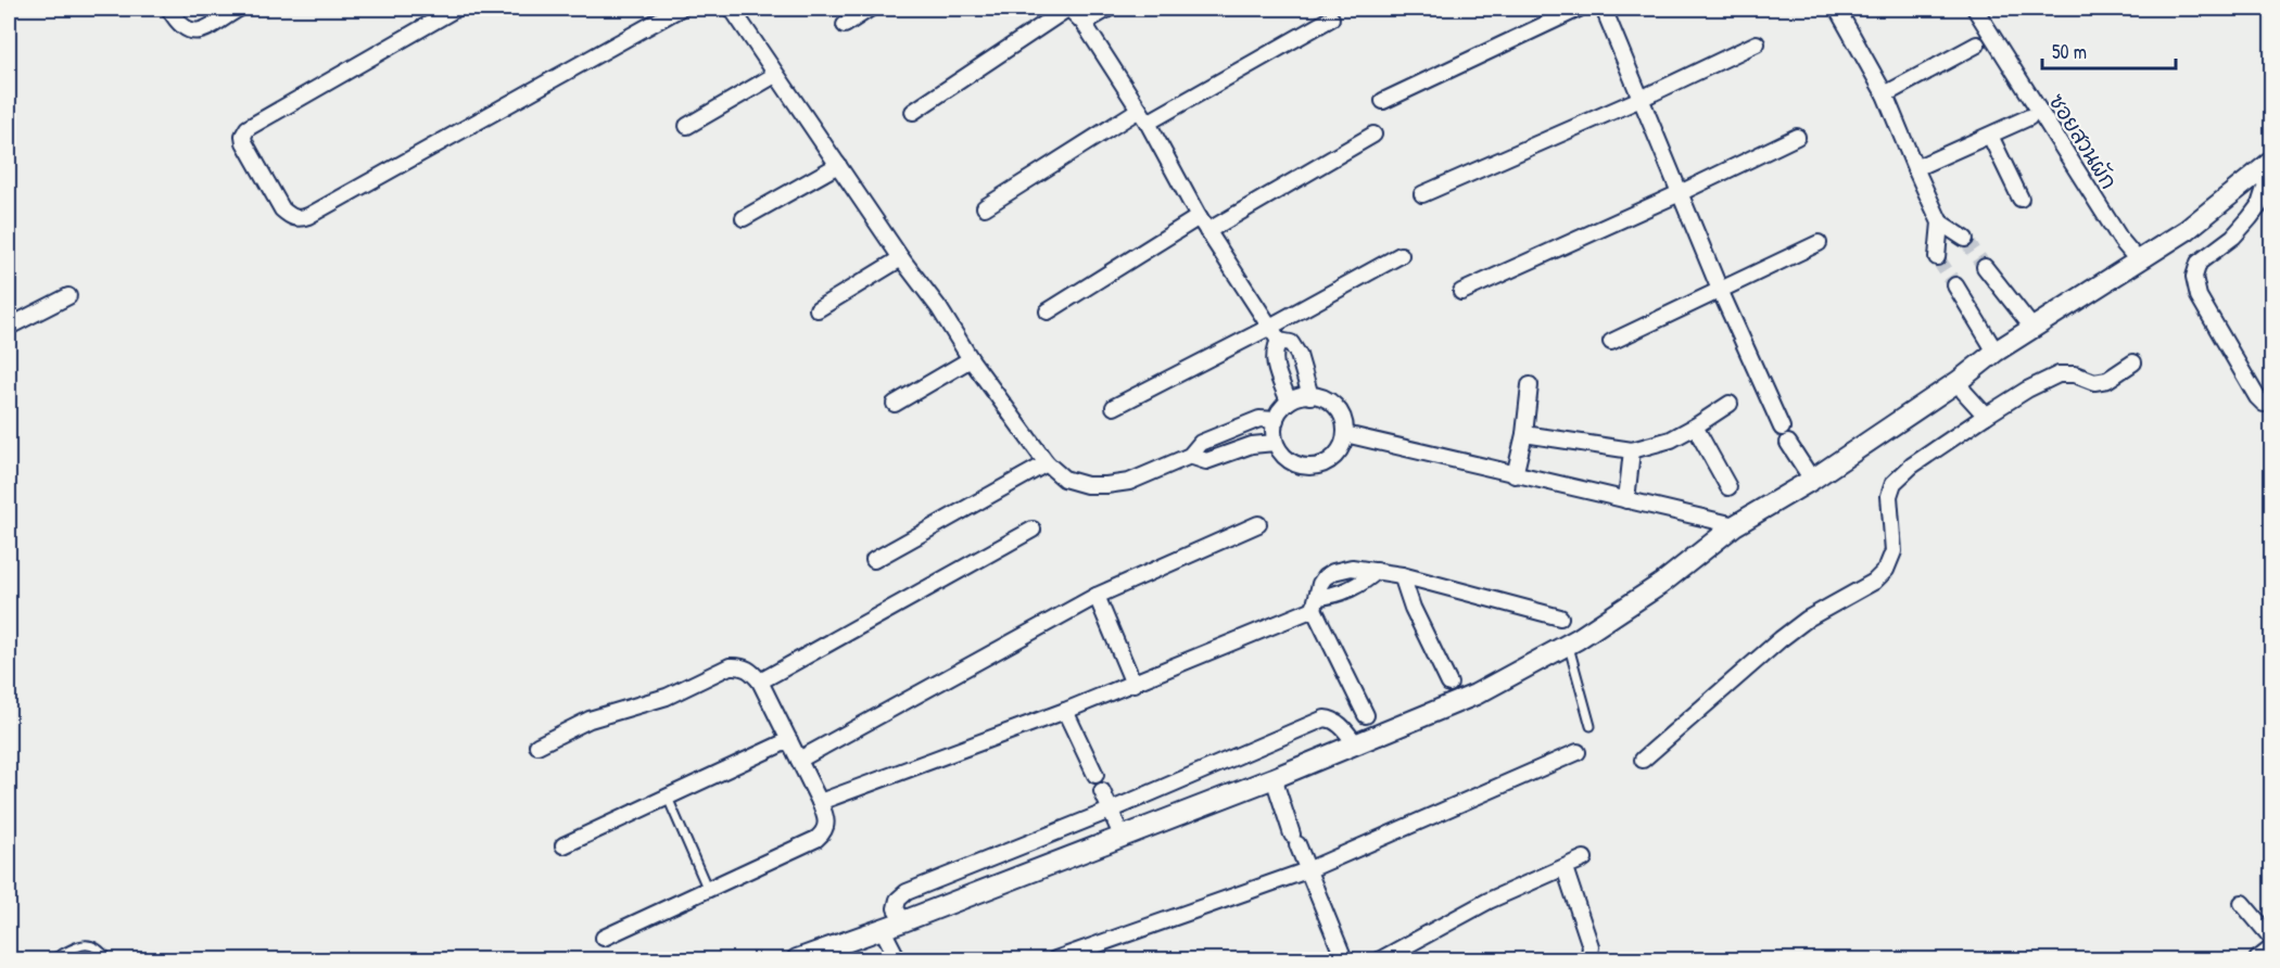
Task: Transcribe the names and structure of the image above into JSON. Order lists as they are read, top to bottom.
{
  "streets": {
    "street": ["ซอยสวนผัก"]
  },
  "scale_bar": "50 m"
}
